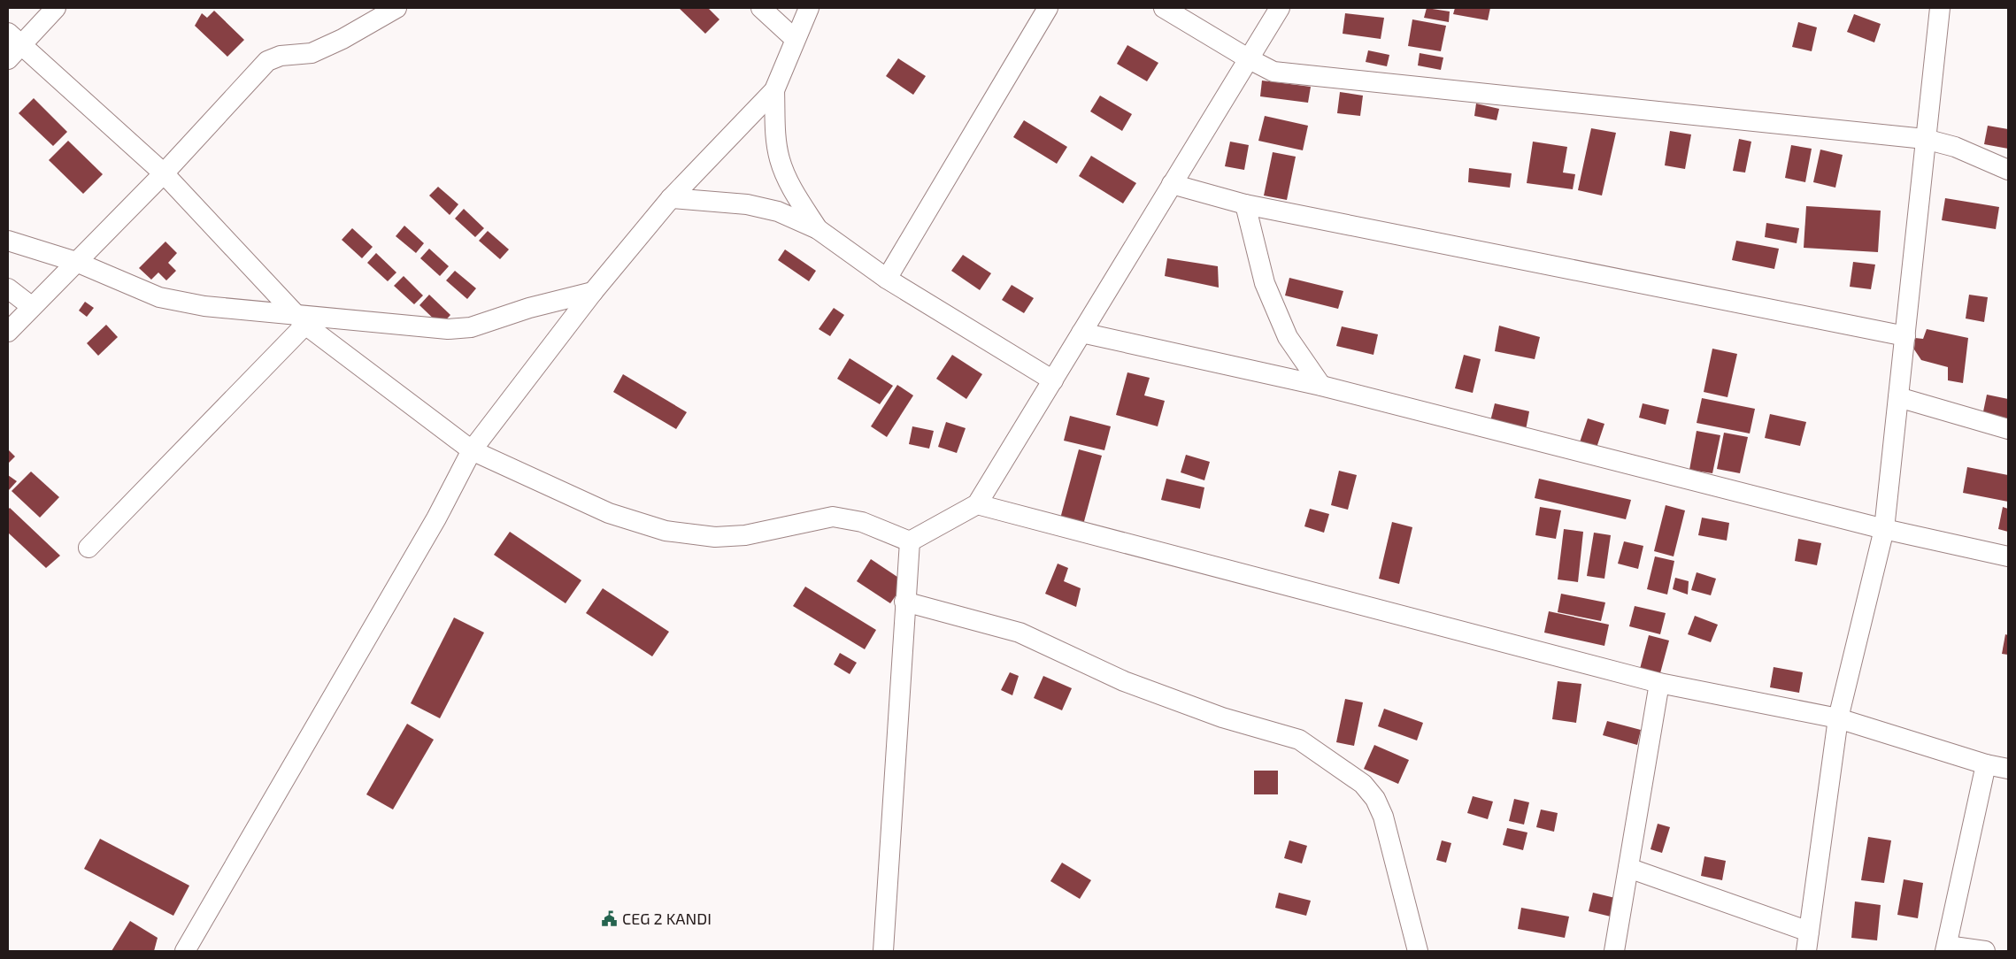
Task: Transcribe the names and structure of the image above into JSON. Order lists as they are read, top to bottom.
{
  "places": {
    "public building": ["CEG 2 KANDI"]
  }
}
